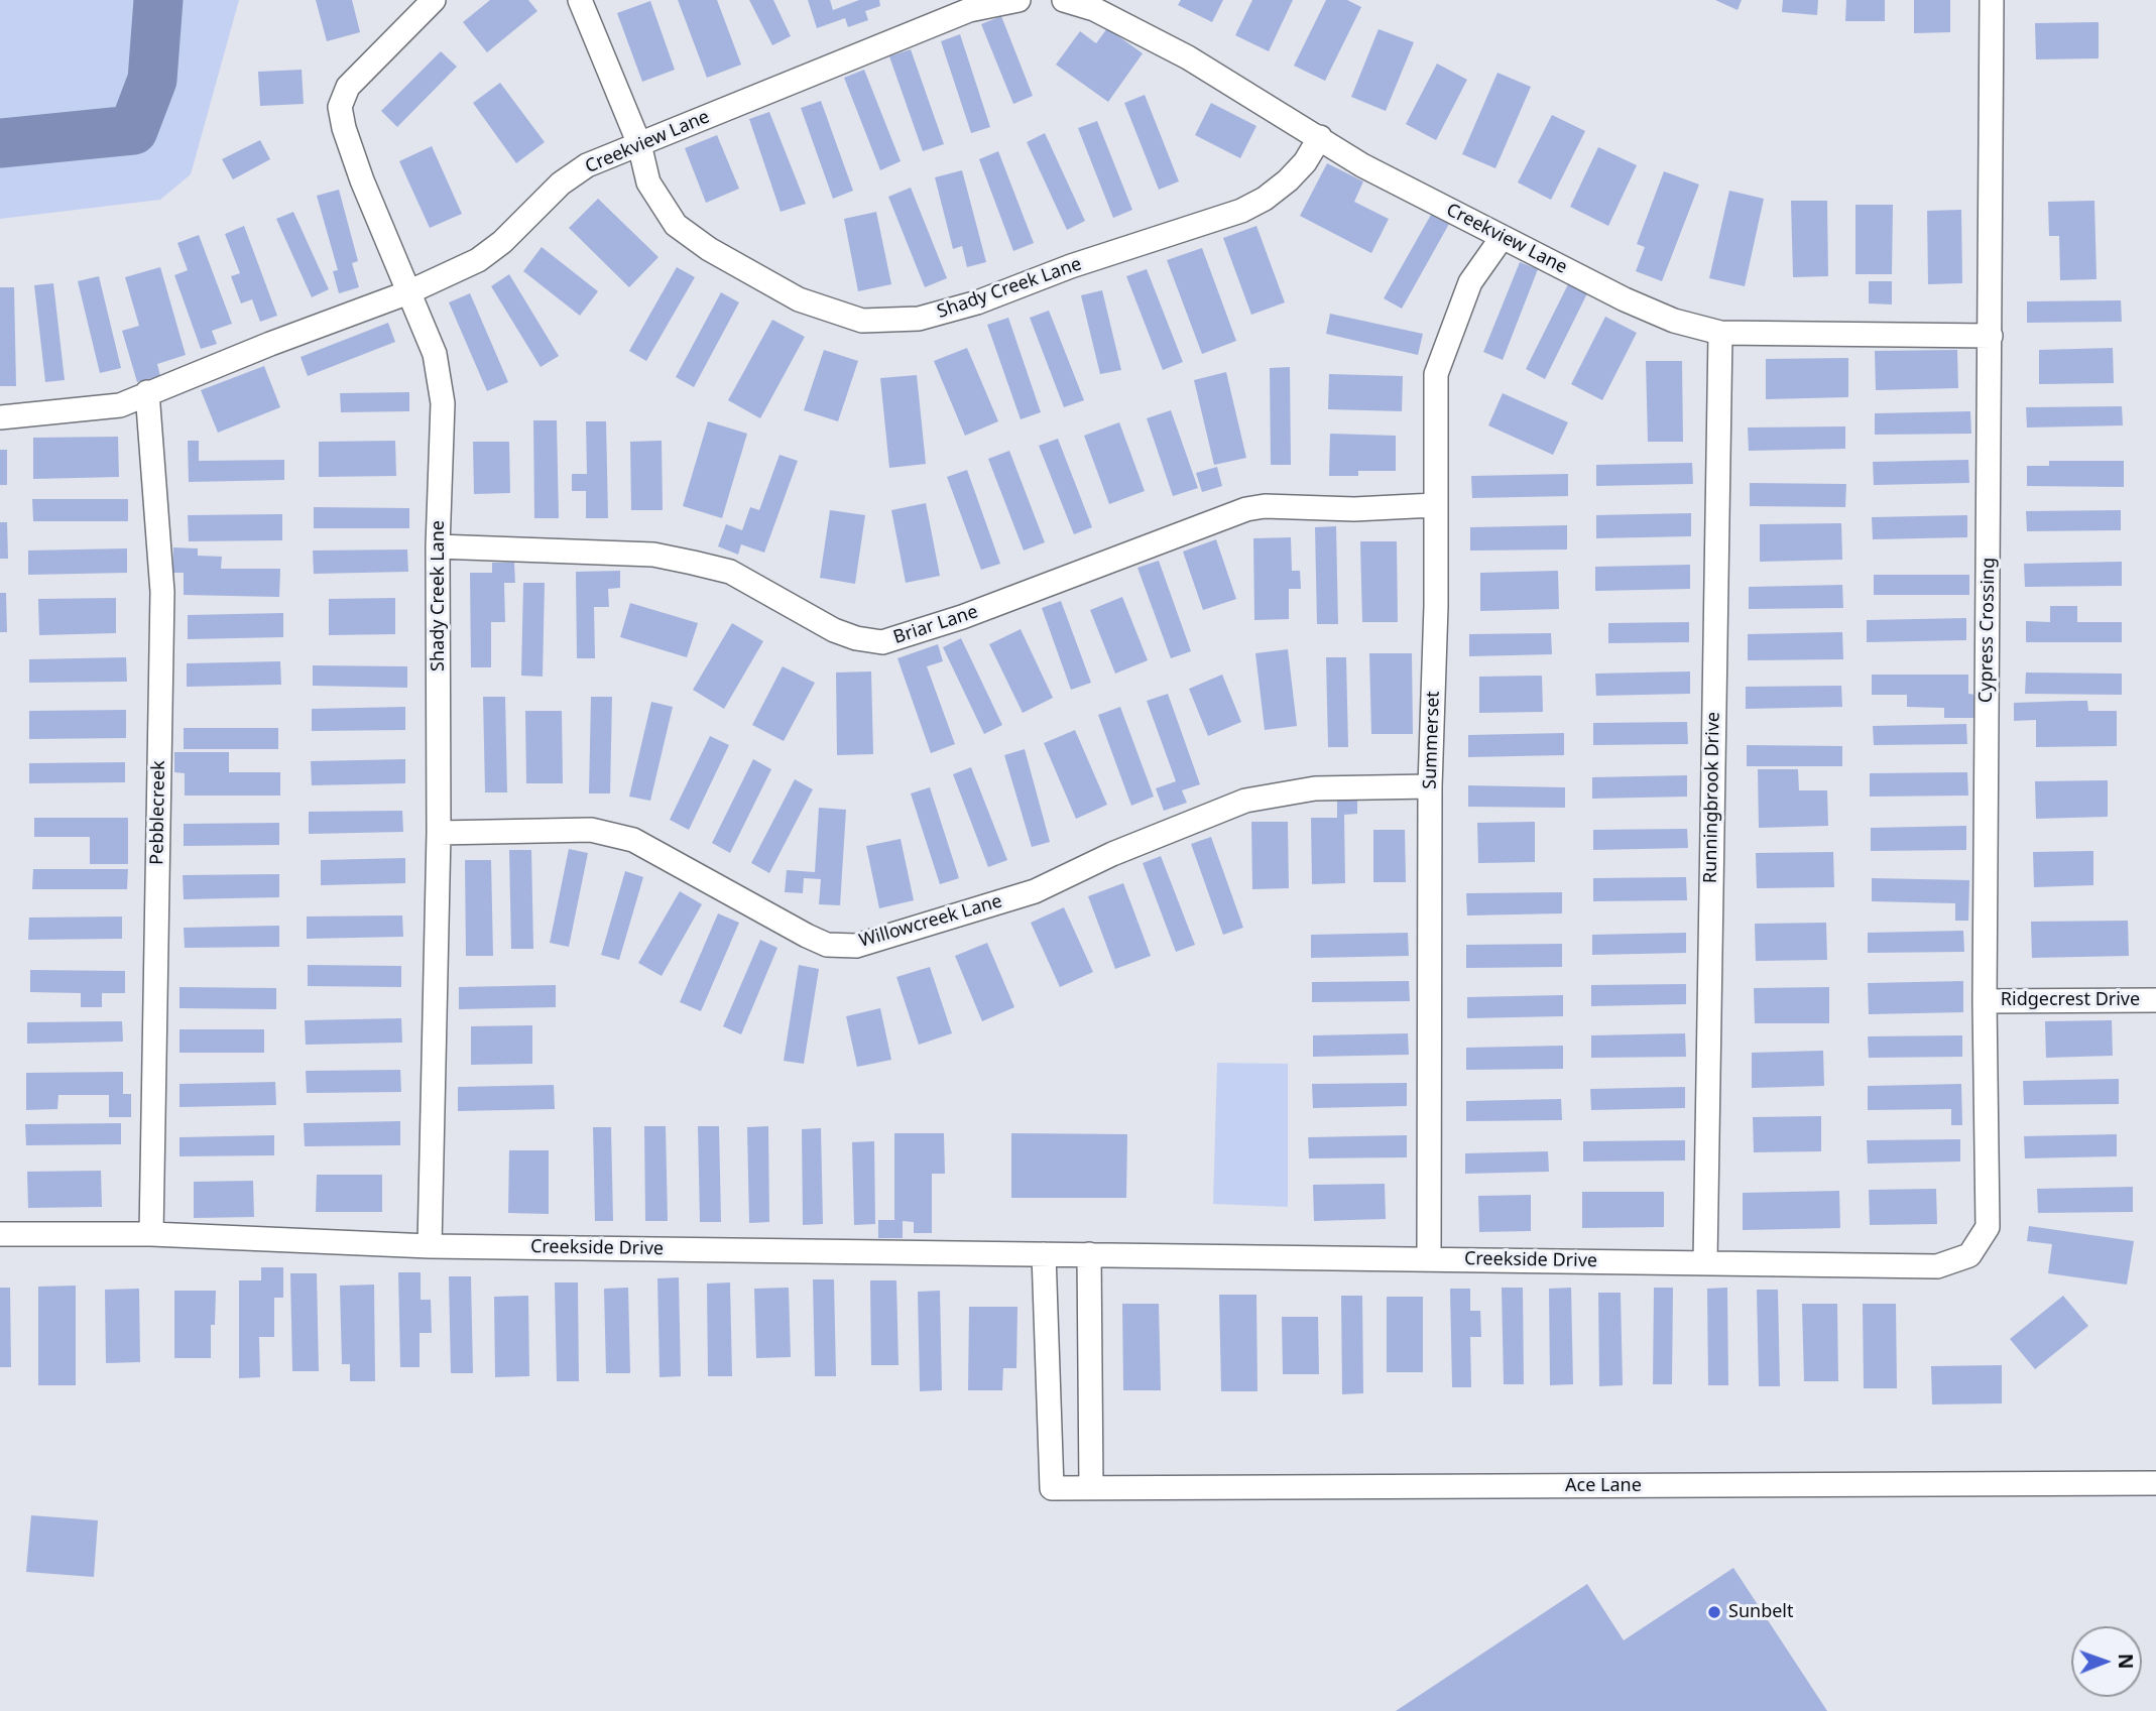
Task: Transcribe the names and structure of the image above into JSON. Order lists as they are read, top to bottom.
{
  "streets": {
    "street": [
      "Creekview Lane",
      "Shady Creek Lane",
      "Briar Lane",
      "Cypress Crossing",
      "Summerset",
      "Runningbrook Drive",
      "Pebblecreek",
      "Willowcreek Lane",
      "Ridgecrest Drive",
      "Creekside Drive",
      "Ace Lane"
    ]
  },
  "crossings": [
    ["Creekview Lane", "Shady Creek Lane"],
    ["Creekview Lane", "Cypress Crossing"],
    ["Creekview Lane", "Summerset"],
    ["Creekview Lane", "Runningbrook Drive"],
    ["Creekview Lane", "Pebblecreek"],
    ["Shady Creek Lane", "Briar Lane"],
    ["Shady Creek Lane", "Willowcreek Lane"],
    ["Shady Creek Lane", "Creekside Drive"],
    ["Briar Lane", "Summerset"],
    ["Cypress Crossing", "Ridgecrest Drive"],
    ["Cypress Crossing", "Creekside Drive"],
    ["Summerset", "Willowcreek Lane"],
    ["Summerset", "Creekside Drive"],
    ["Runningbrook Drive", "Creekside Drive"],
    ["Pebblecreek", "Creekside Drive"],
    ["Creekside Drive", "Ace Lane"]
  ],
  "places": ["Sunbelt"],
  "north": "right"
}
